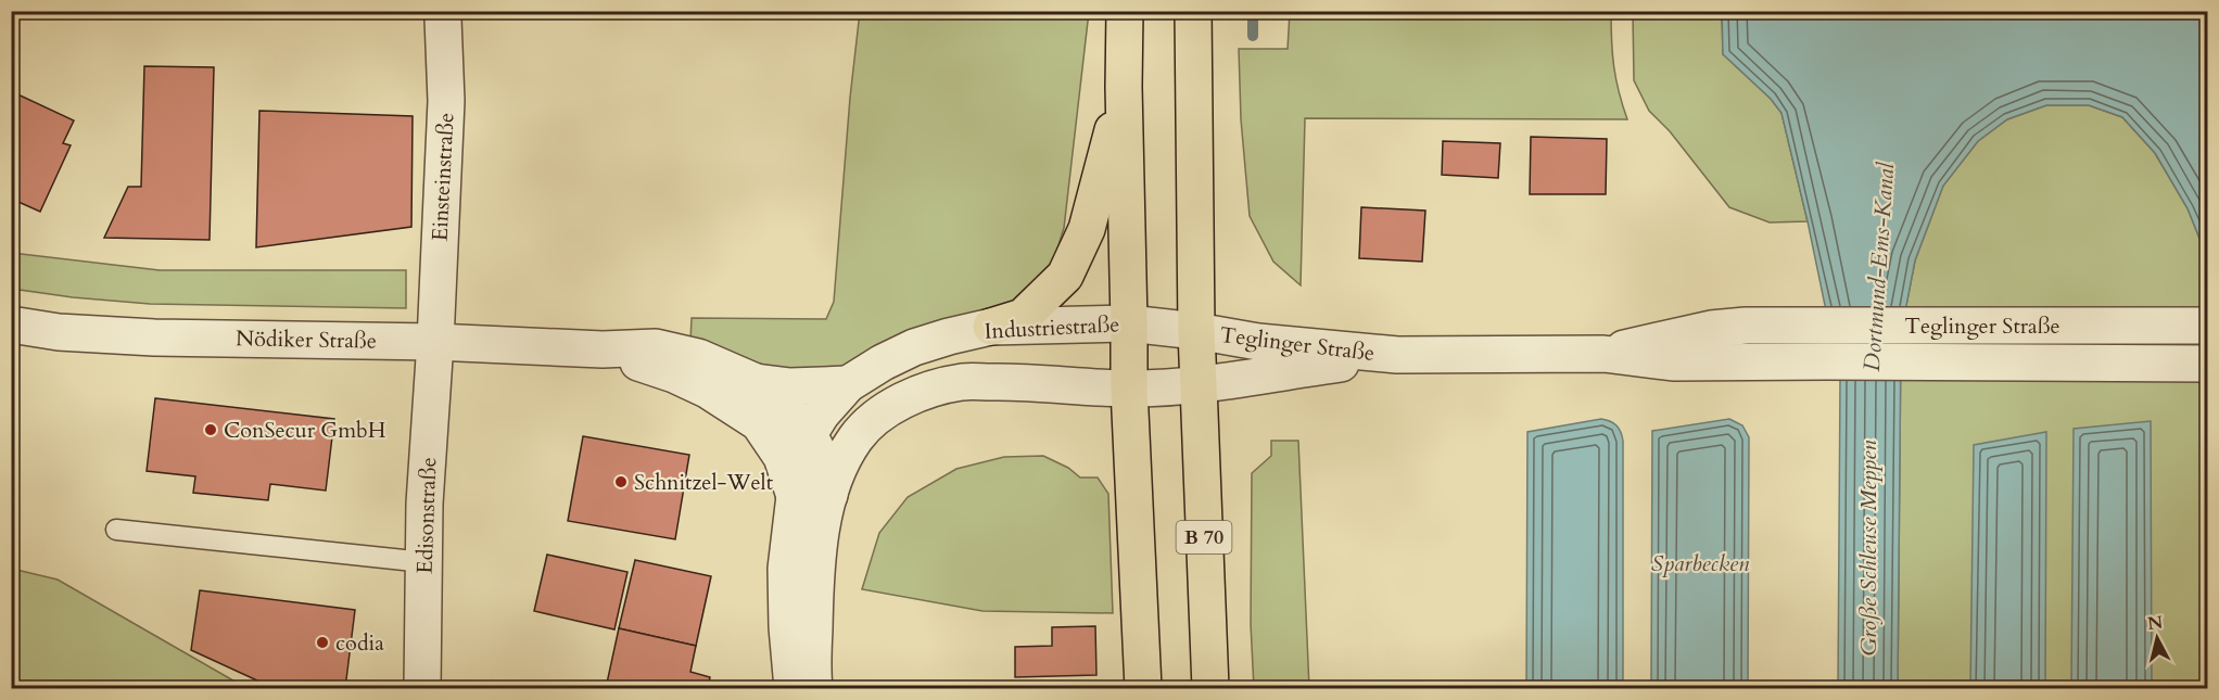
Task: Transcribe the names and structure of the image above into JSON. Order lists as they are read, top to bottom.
{
  "streets": {
    "main road": ["B 70"],
    "street": [
      "Einsteinstraße",
      "Teglinger Straße",
      "Industriestraße",
      "Nödiker Straße",
      "Edisonstraße"
    ]
  },
  "crossings": [
    ["Einsteinstraße", "Nödiker Straße"],
    ["Einsteinstraße", "Edisonstraße"],
    ["Teglinger Straße", "Industriestraße"],
    ["Teglinger Straße", "B 70"],
    ["Industriestraße", "Nödiker Straße"],
    ["Industriestraße", "B 70"],
    ["Nödiker Straße", "Edisonstraße"]
  ],
  "water": ["Dortmund-Ems-Kanal", "Große Schleuse Meppen", "Sparbecken"],
  "places": ["ConSecur GmbH", "Schnitzel-Welt", "codia"],
  "north": "top"
}
